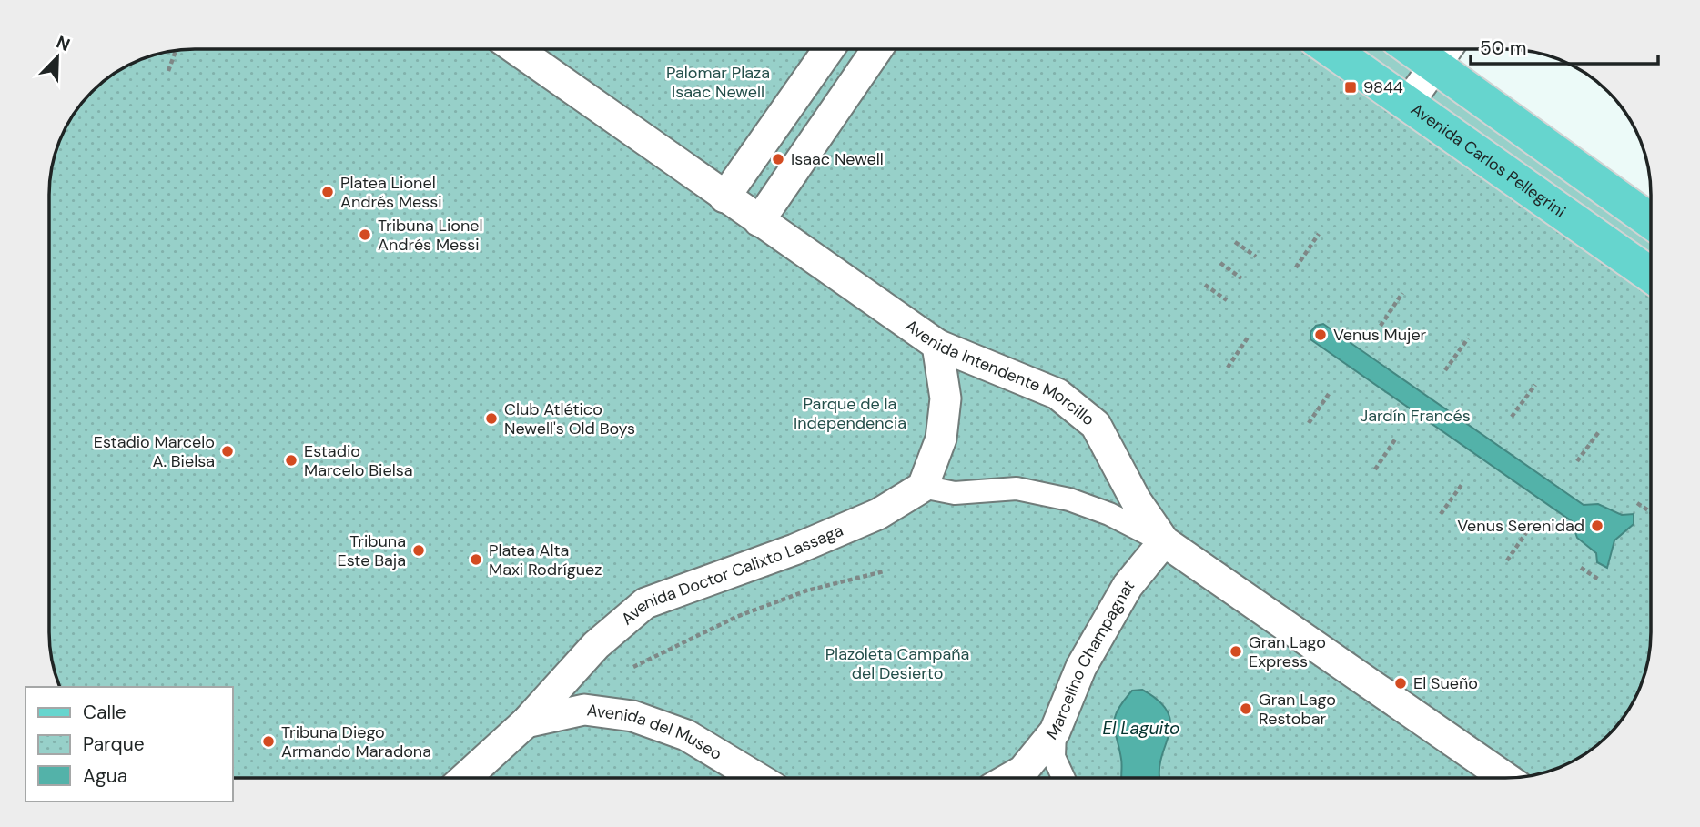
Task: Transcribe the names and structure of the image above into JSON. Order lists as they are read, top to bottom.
{
  "streets": {
    "main road": ["Avenida Carlos Pellegrini"],
    "street": [
      "Avenida Intendente Morcillo",
      "Avenida Doctor Calixto Lassaga",
      "Marcelino Champagnat",
      "Avenida del Museo"
    ]
  },
  "crossings": [
    ["Avenida Intendente Morcillo", "Marcelino Champagnat"],
    ["Avenida Doctor Calixto Lassaga", "Avenida del Museo"]
  ],
  "water": ["El Laguito"],
  "parks": [
    "Palomar Plaza Isaac Newell",
    "Parque de la Independencia",
    "Jardín Francés",
    "Plazoleta Campaña del Desierto"
  ],
  "places": {
    "transit": ["9844"],
    "other": [
      "Isaac Newell",
      "Platea Lionel Andrés Messi",
      "Tribuna Lionel Andrés Messi",
      "Venus Mujer",
      "Club Atlético Newell's Old Boys",
      "Estadio Marcelo A. Bielsa",
      "Estadio Marcelo Bielsa",
      "Venus Serenidad",
      "Tribuna Este Baja",
      "Platea Alta Maxi Rodríguez",
      "Gran Lago Express",
      "El Sueño",
      "Gran Lago Restobar",
      "Tribuna Diego Armando Maradona"
    ]
  },
  "legend": ["Calle", "Parque", "Agua"],
  "scale_bar": "50 m",
  "north": "top right"
}
